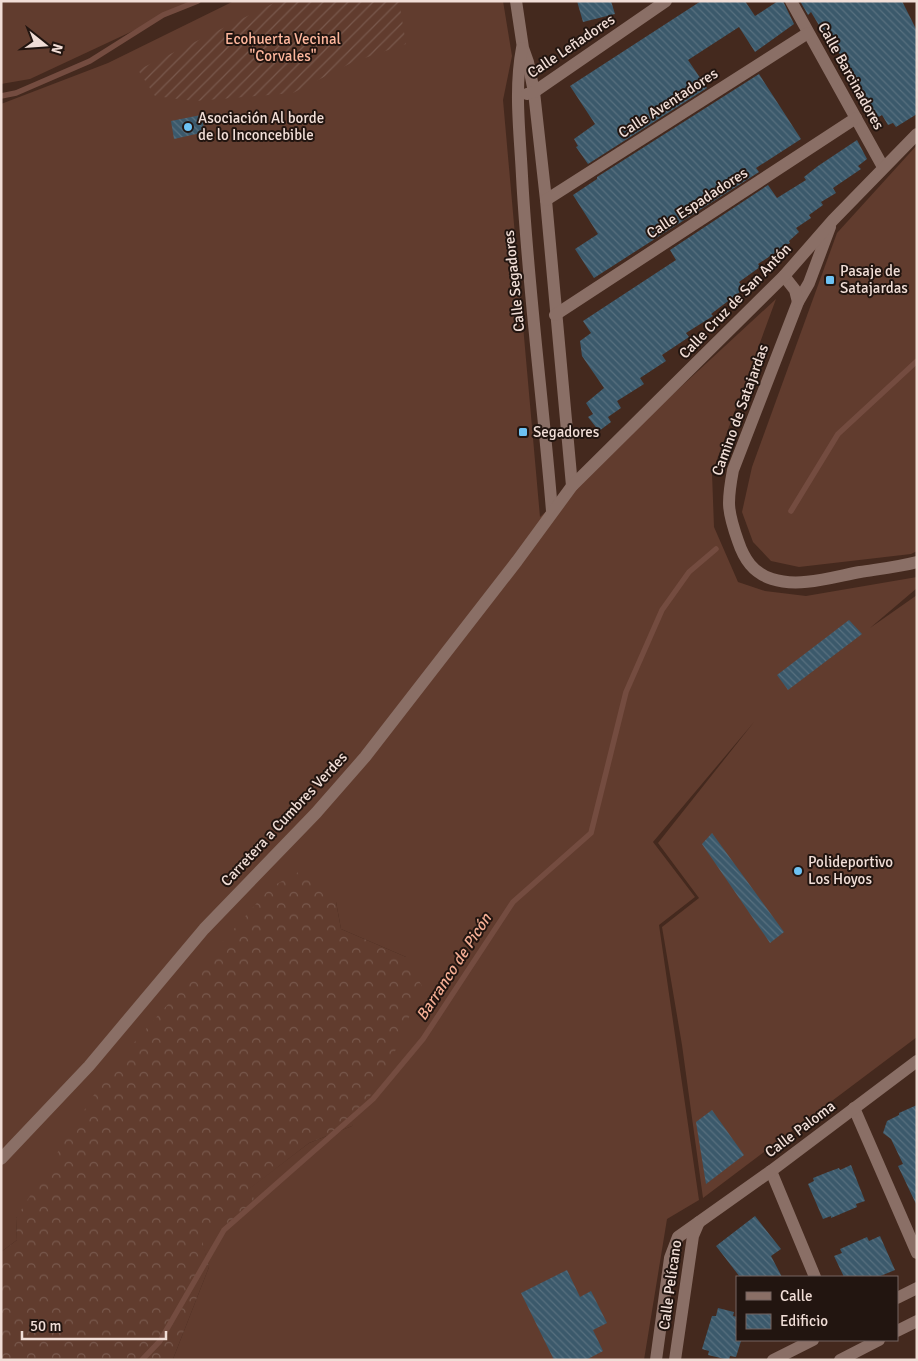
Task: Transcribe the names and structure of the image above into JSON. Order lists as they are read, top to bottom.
{
  "streets": {
    "street": [
      "Calle Leñadores",
      "Calle Barcinadores",
      "Calle Aventadores",
      "Calle Espadadores",
      "Calle Segadores",
      "Calle Cruz de San Antón",
      "Camino de Satajardas",
      "Carretera a Cumbres Verdes",
      "Calle Paloma",
      "Calle Pelícano"
    ]
  },
  "crossings": [
    ["Calle Leñadores", "Calle Segadores"],
    ["Calle Barcinadores", "Calle Aventadores"],
    ["Calle Barcinadores", "Calle Espadadores"],
    ["Calle Barcinadores", "Calle Cruz de San Antón"],
    ["Calle Aventadores", "Calle Segadores"],
    ["Calle Espadadores", "Calle Segadores"],
    ["Calle Segadores", "Calle Cruz de San Antón"],
    ["Calle Segadores", "Carretera a Cumbres Verdes"],
    ["Calle Cruz de San Antón", "Camino de Satajardas"],
    ["Calle Cruz de San Antón", "Carretera a Cumbres Verdes"],
    ["Calle Paloma", "Calle Pelícano"]
  ],
  "water": ["Barranco de Picón"],
  "parks": ["Ecohuerta Vecinal \"Corvales\""],
  "places": {
    "other": ["Asociación Al borde de lo Inconcebible", "Polideportivo Los Hoyos"],
    "transit": ["Pasaje de Satajardas", "Segadores"]
  },
  "legend": ["Calle", "Edificio"],
  "scale_bar": "50 m",
  "north": "right"
}
